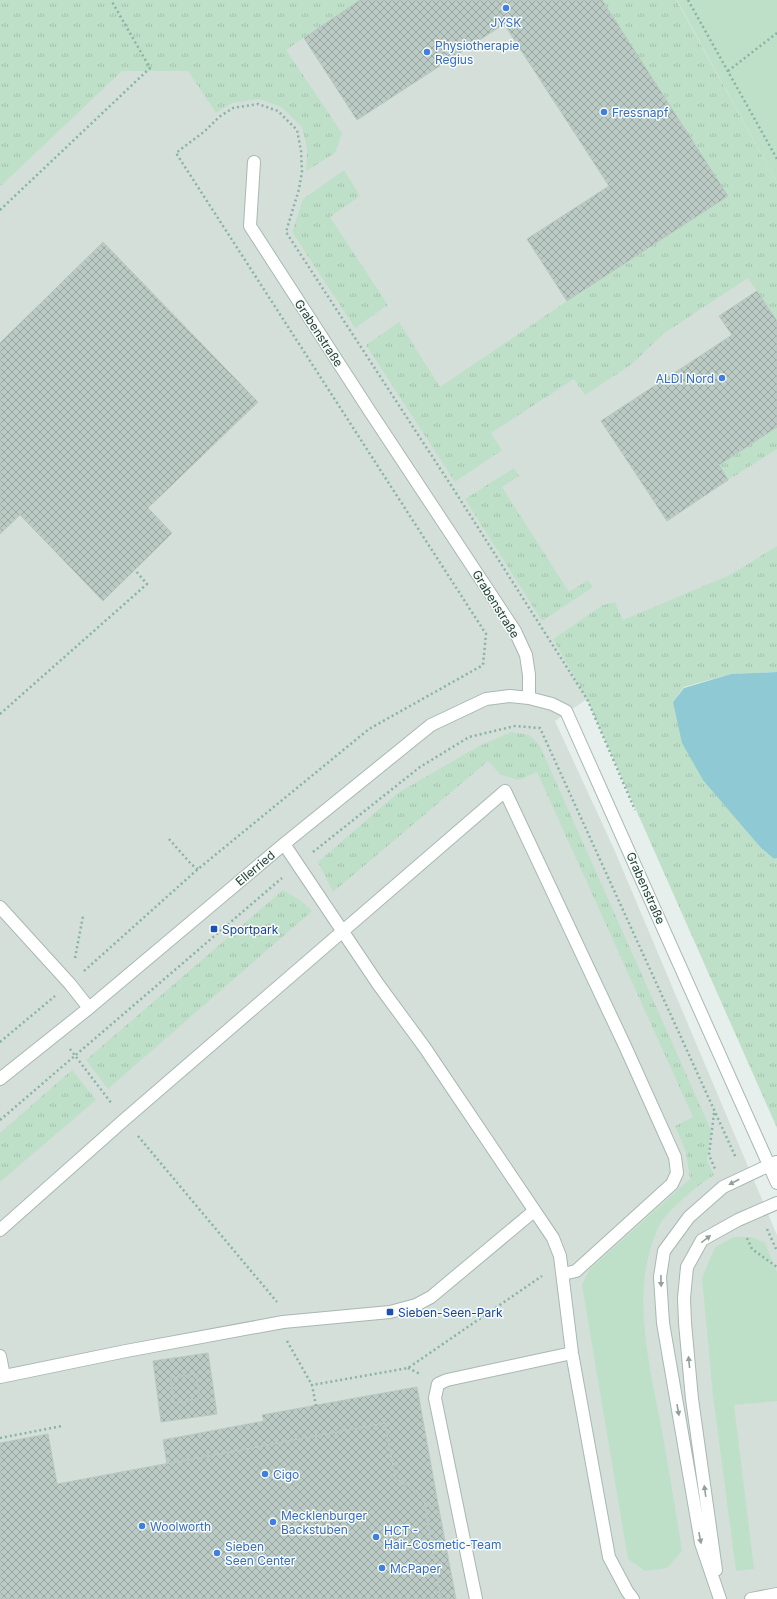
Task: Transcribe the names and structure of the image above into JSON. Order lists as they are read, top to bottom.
{
  "streets": {
    "street": ["Grabenstraße", "Ellerried"]
  },
  "crossings": [
    ["Grabenstraße", "Ellerried"]
  ],
  "places": {
    "other": [
      "JYSK",
      "Physiotherapie Regius",
      "Fressnapf",
      "ALDI Nord",
      "Cigo",
      "Mecklenburger Backstuben",
      "Woolworth",
      "HCT - Hair-Cosmetic-Team",
      "Sieben Seen Center",
      "McPaper"
    ],
    "transit": ["Sportpark", "Sieben-Seen-Park"]
  }
}
